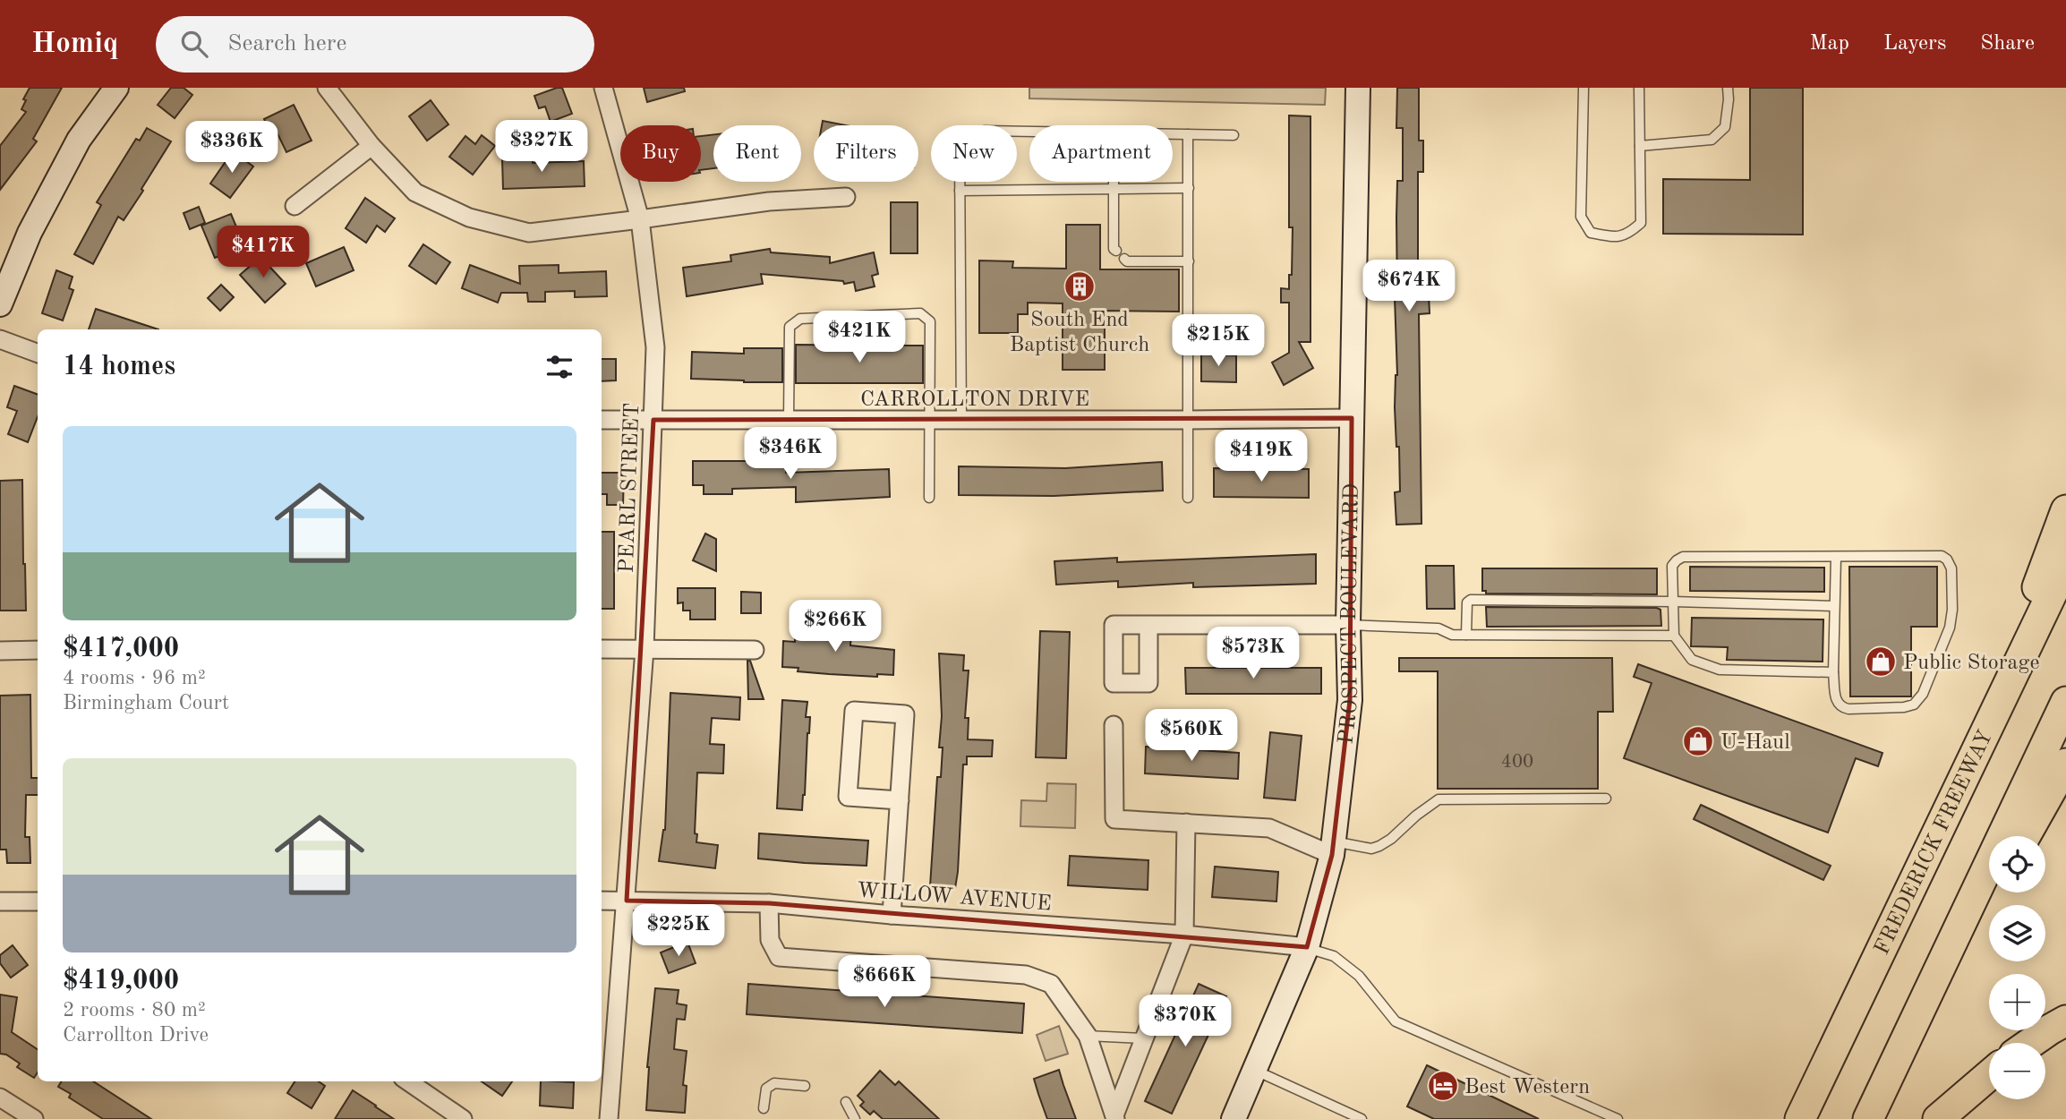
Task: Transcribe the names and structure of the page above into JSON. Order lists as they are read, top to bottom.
{
  "streets": {
    "highway": ["FREDERICK FREEWAY"],
    "street": [
      "CARROLLTON DRIVE",
      "PEARL STREET",
      "PROSPECT BOULEVARD",
      "WILLOW AVENUE"
    ]
  },
  "crossings": [
    ["CARROLLTON DRIVE", "PEARL STREET"],
    ["CARROLLTON DRIVE", "PROSPECT BOULEVARD"],
    ["PEARL STREET", "WILLOW AVENUE"],
    ["PROSPECT BOULEVARD", "WILLOW AVENUE"]
  ],
  "places": {
    "building": ["South End Baptist Church"],
    "shop": ["Public Storage", "U-Haul"],
    "hotel": ["Best Western"]
  },
  "house_numbers": ["400"],
  "page": {
    "header": "Homiq",
    "search": "Search here",
    "nav": ["Map", "Layers", "Share"],
    "price": [
      "$327K",
      "$336K",
      "$417K",
      "$674K",
      "$421K",
      "$215K",
      "$346K",
      "$419K",
      "$266K",
      "$573K",
      "$560K",
      "$225K",
      "$666K",
      "$370K"
    ],
    "chip": [
      "Buy",
      "Rent",
      "Filters",
      "New",
      "Apartment"
    ],
    "heading": "14 homes",
    "list": [
      {
        "name": "$417,000",
        "note": "4 rooms · 96 m² · Birmingham Court"
      },
      {
        "name": "$419,000",
        "note": "2 rooms · 80 m² · Carrollton Drive"
      }
    ],
    "map_buttons": ["+", "−"]
  }
}
